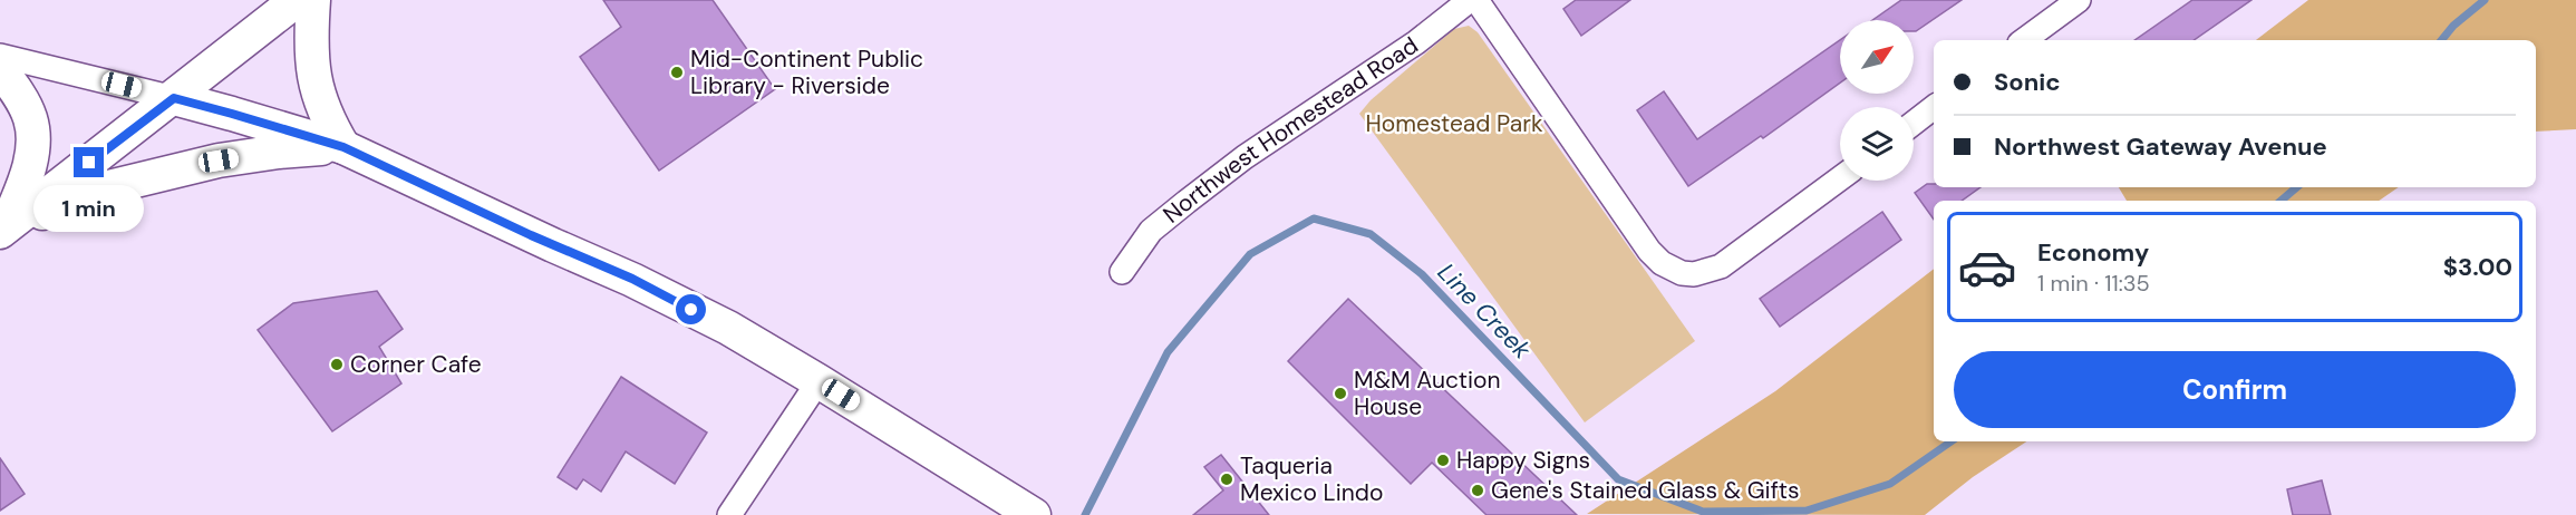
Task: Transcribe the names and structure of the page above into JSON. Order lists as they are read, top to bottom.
{
  "streets": {
    "street": ["Northwest Homestead Road"]
  },
  "water": ["Line Creek"],
  "parks": ["Homestead Park"],
  "places": [
    "Mid-Continent Public Library - Riverside",
    "Corner Cafe",
    "M&M Auction House",
    "Happy Signs",
    "Taqueria Mexico Lindo",
    "Gene's Stained Glass & Gifts"
  ],
  "north": "top right",
  "page": {
    "banner": ["Sonic", "Northwest Gateway Avenue"],
    "bubble": "1 min",
    "list": [
      {
        "name": "Economy",
        "note": "1 min · 11:35",
        "value": "$3.00"
      }
    ],
    "buttons": "Confirm"
  }
}
